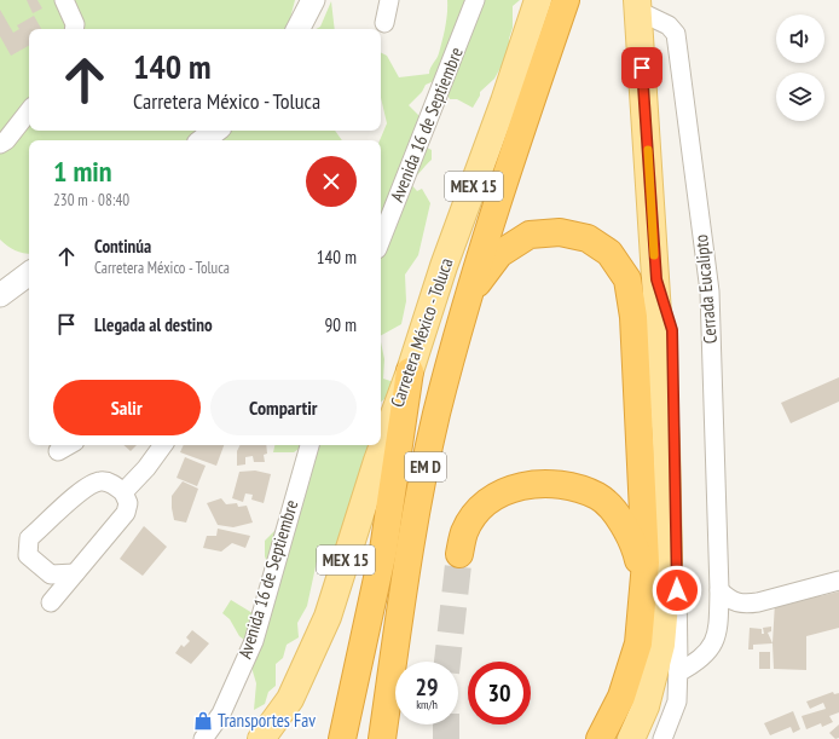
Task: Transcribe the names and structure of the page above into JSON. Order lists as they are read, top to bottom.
{
  "streets": {
    "highway": ["EM D"],
    "main road": ["MEX 15", "Carretera México - Toluca"],
    "street": ["Avenida 16 de Septiembre", "Cerrada Eucalipto"]
  },
  "crossings": [
    ["Carretera México - Toluca", "EM D"]
  ],
  "places": {
    "shop": ["Transportes Fav"]
  },
  "page": {
    "turn": ["140 m", "Carretera México - Toluca"],
    "heading": ["1 min", "230 m · 08:40"],
    "list": [
      {
        "name": "Continúa",
        "note": "Carretera México - Toluca",
        "value": "140 m"
      },
      {
        "name": "Llegada al destino",
        "value": "90 m"
      }
    ],
    "buttons": ["Salir", "Compartir"],
    "speed": "29 km/h",
    "limit": "30"
  }
}
